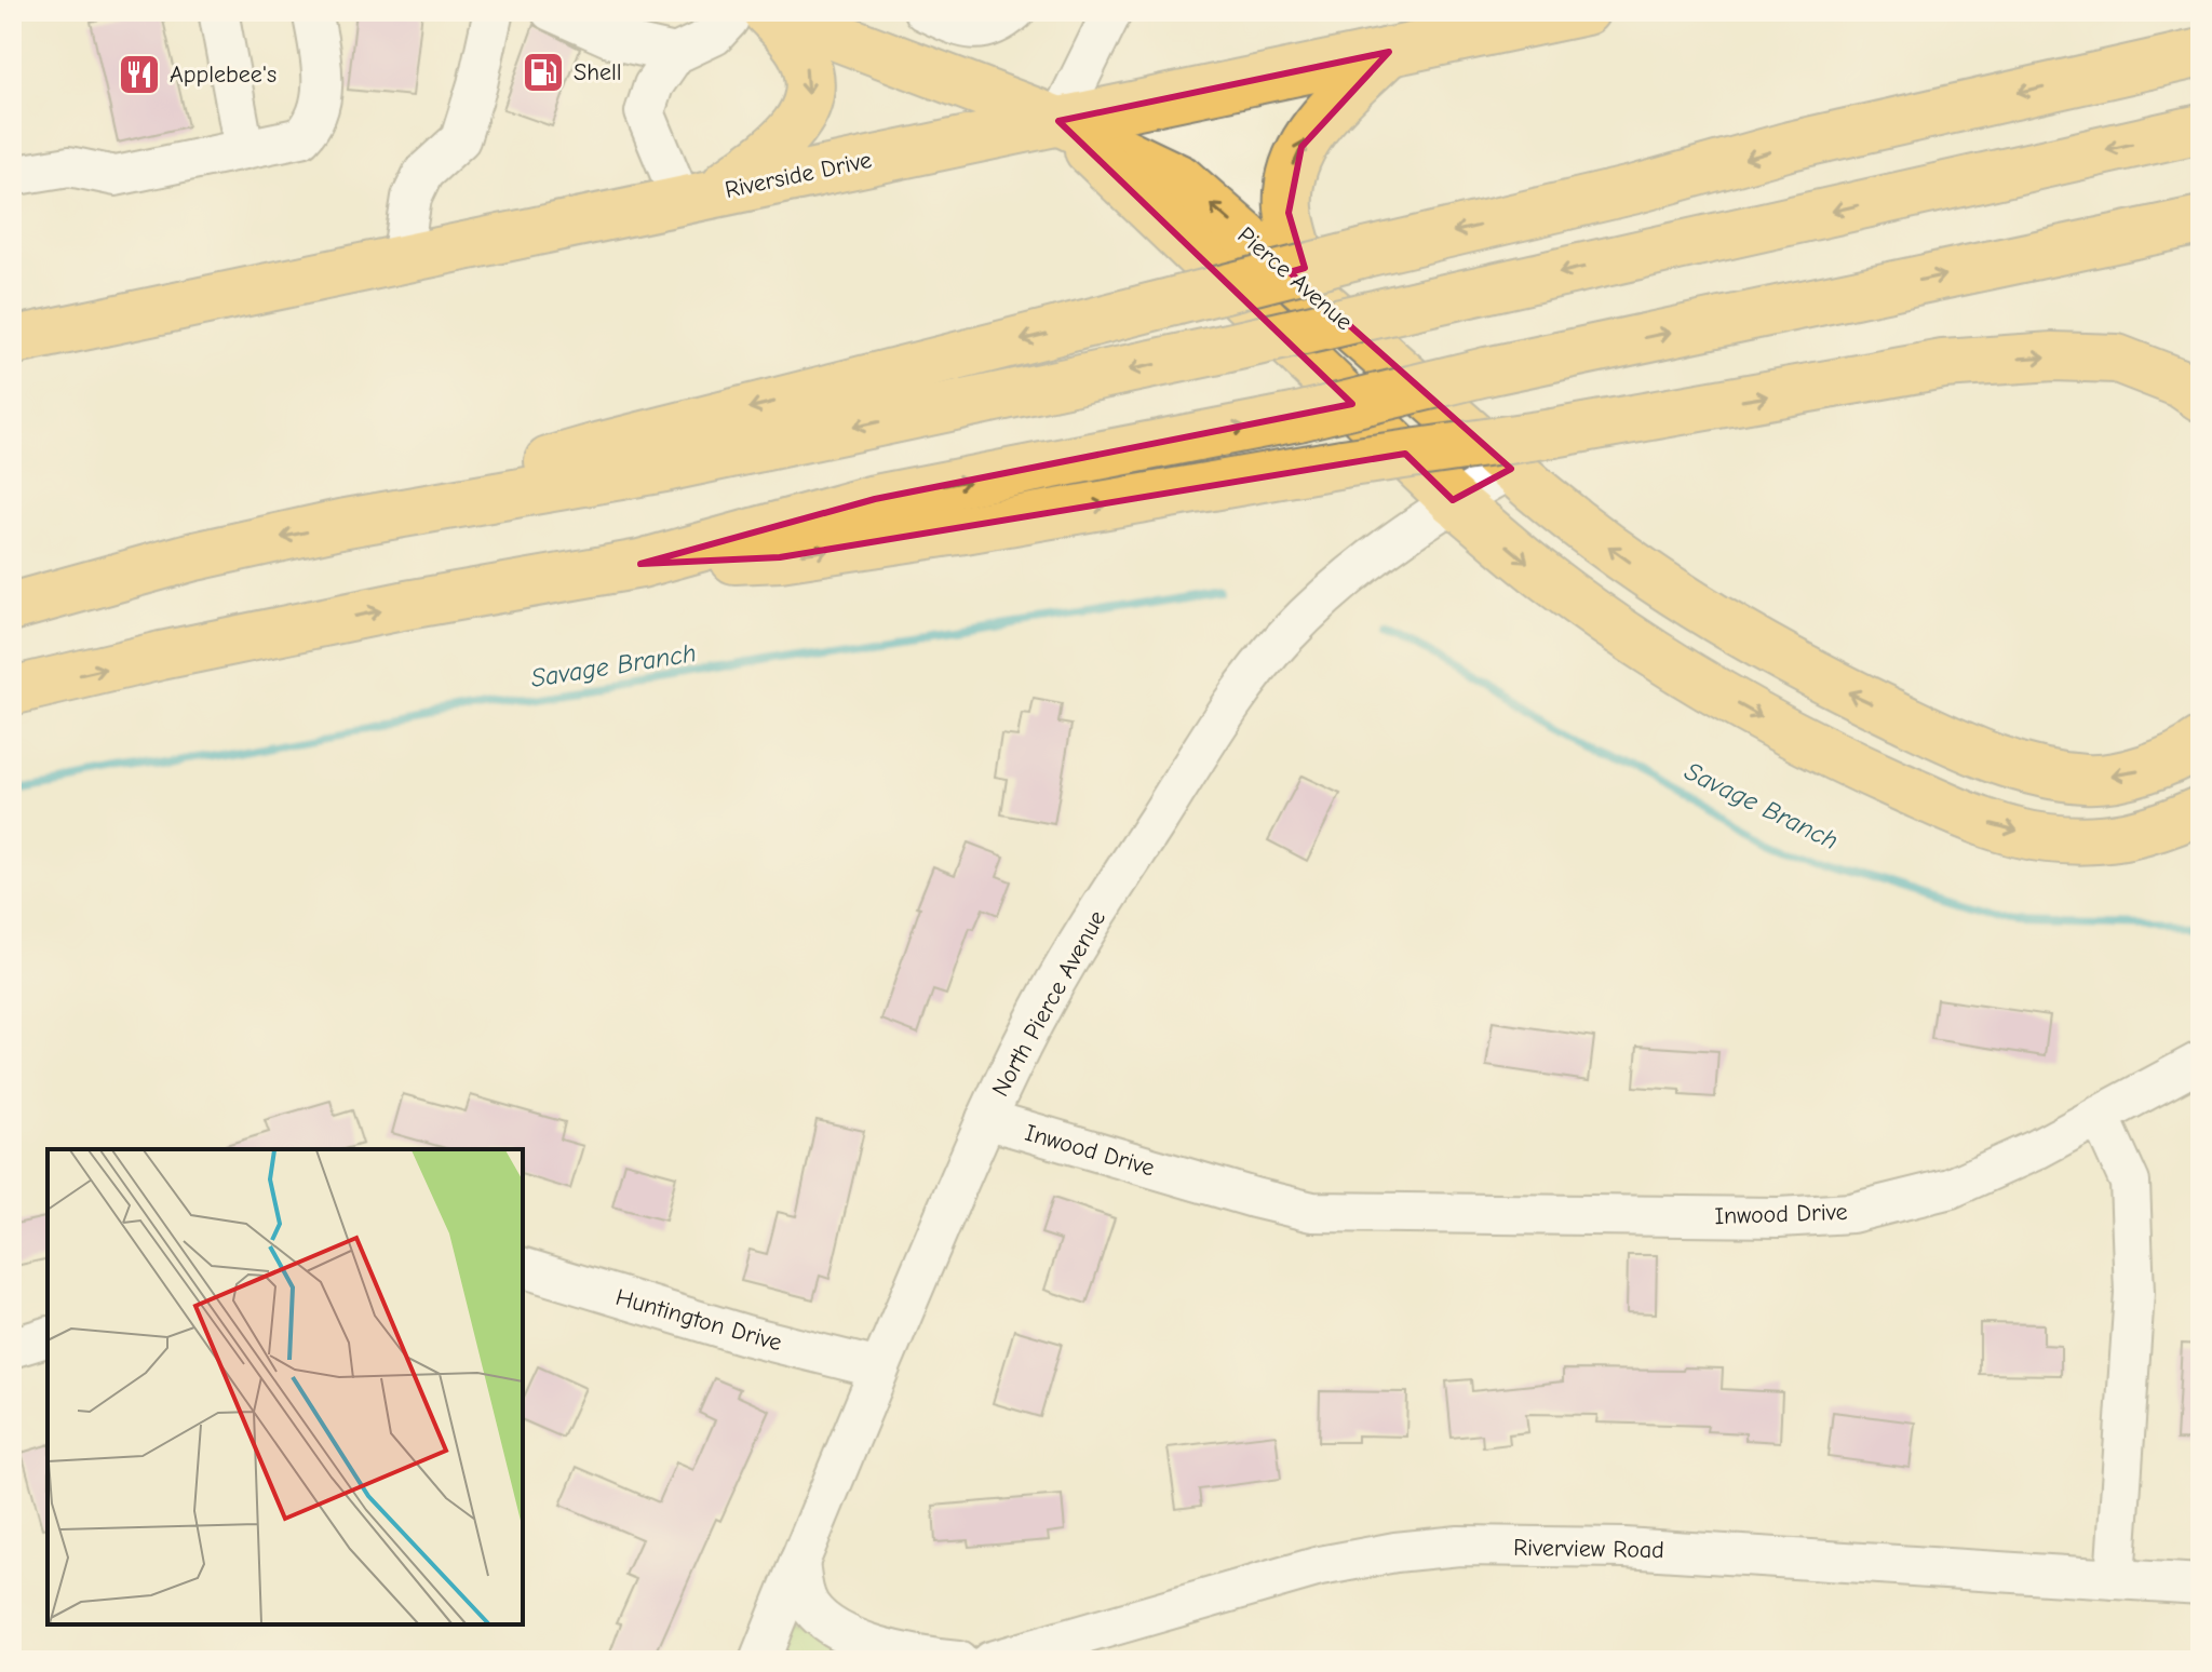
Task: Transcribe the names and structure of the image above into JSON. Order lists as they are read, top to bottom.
{
  "streets": {
    "main road": ["Riverside Drive", "Pierce Avenue"],
    "street": [
      "North Pierce Avenue",
      "Inwood Drive",
      "Huntington Drive",
      "Riverview Road"
    ]
  },
  "crossings": [
    ["Riverside Drive", "Pierce Avenue"],
    ["Pierce Avenue", "North Pierce Avenue"],
    ["North Pierce Avenue", "Inwood Drive"],
    ["North Pierce Avenue", "Huntington Drive"]
  ],
  "water": ["Savage Branch"],
  "places": {
    "fuel station": ["Shell"],
    "restaurant": ["Applebee's"]
  }
}
